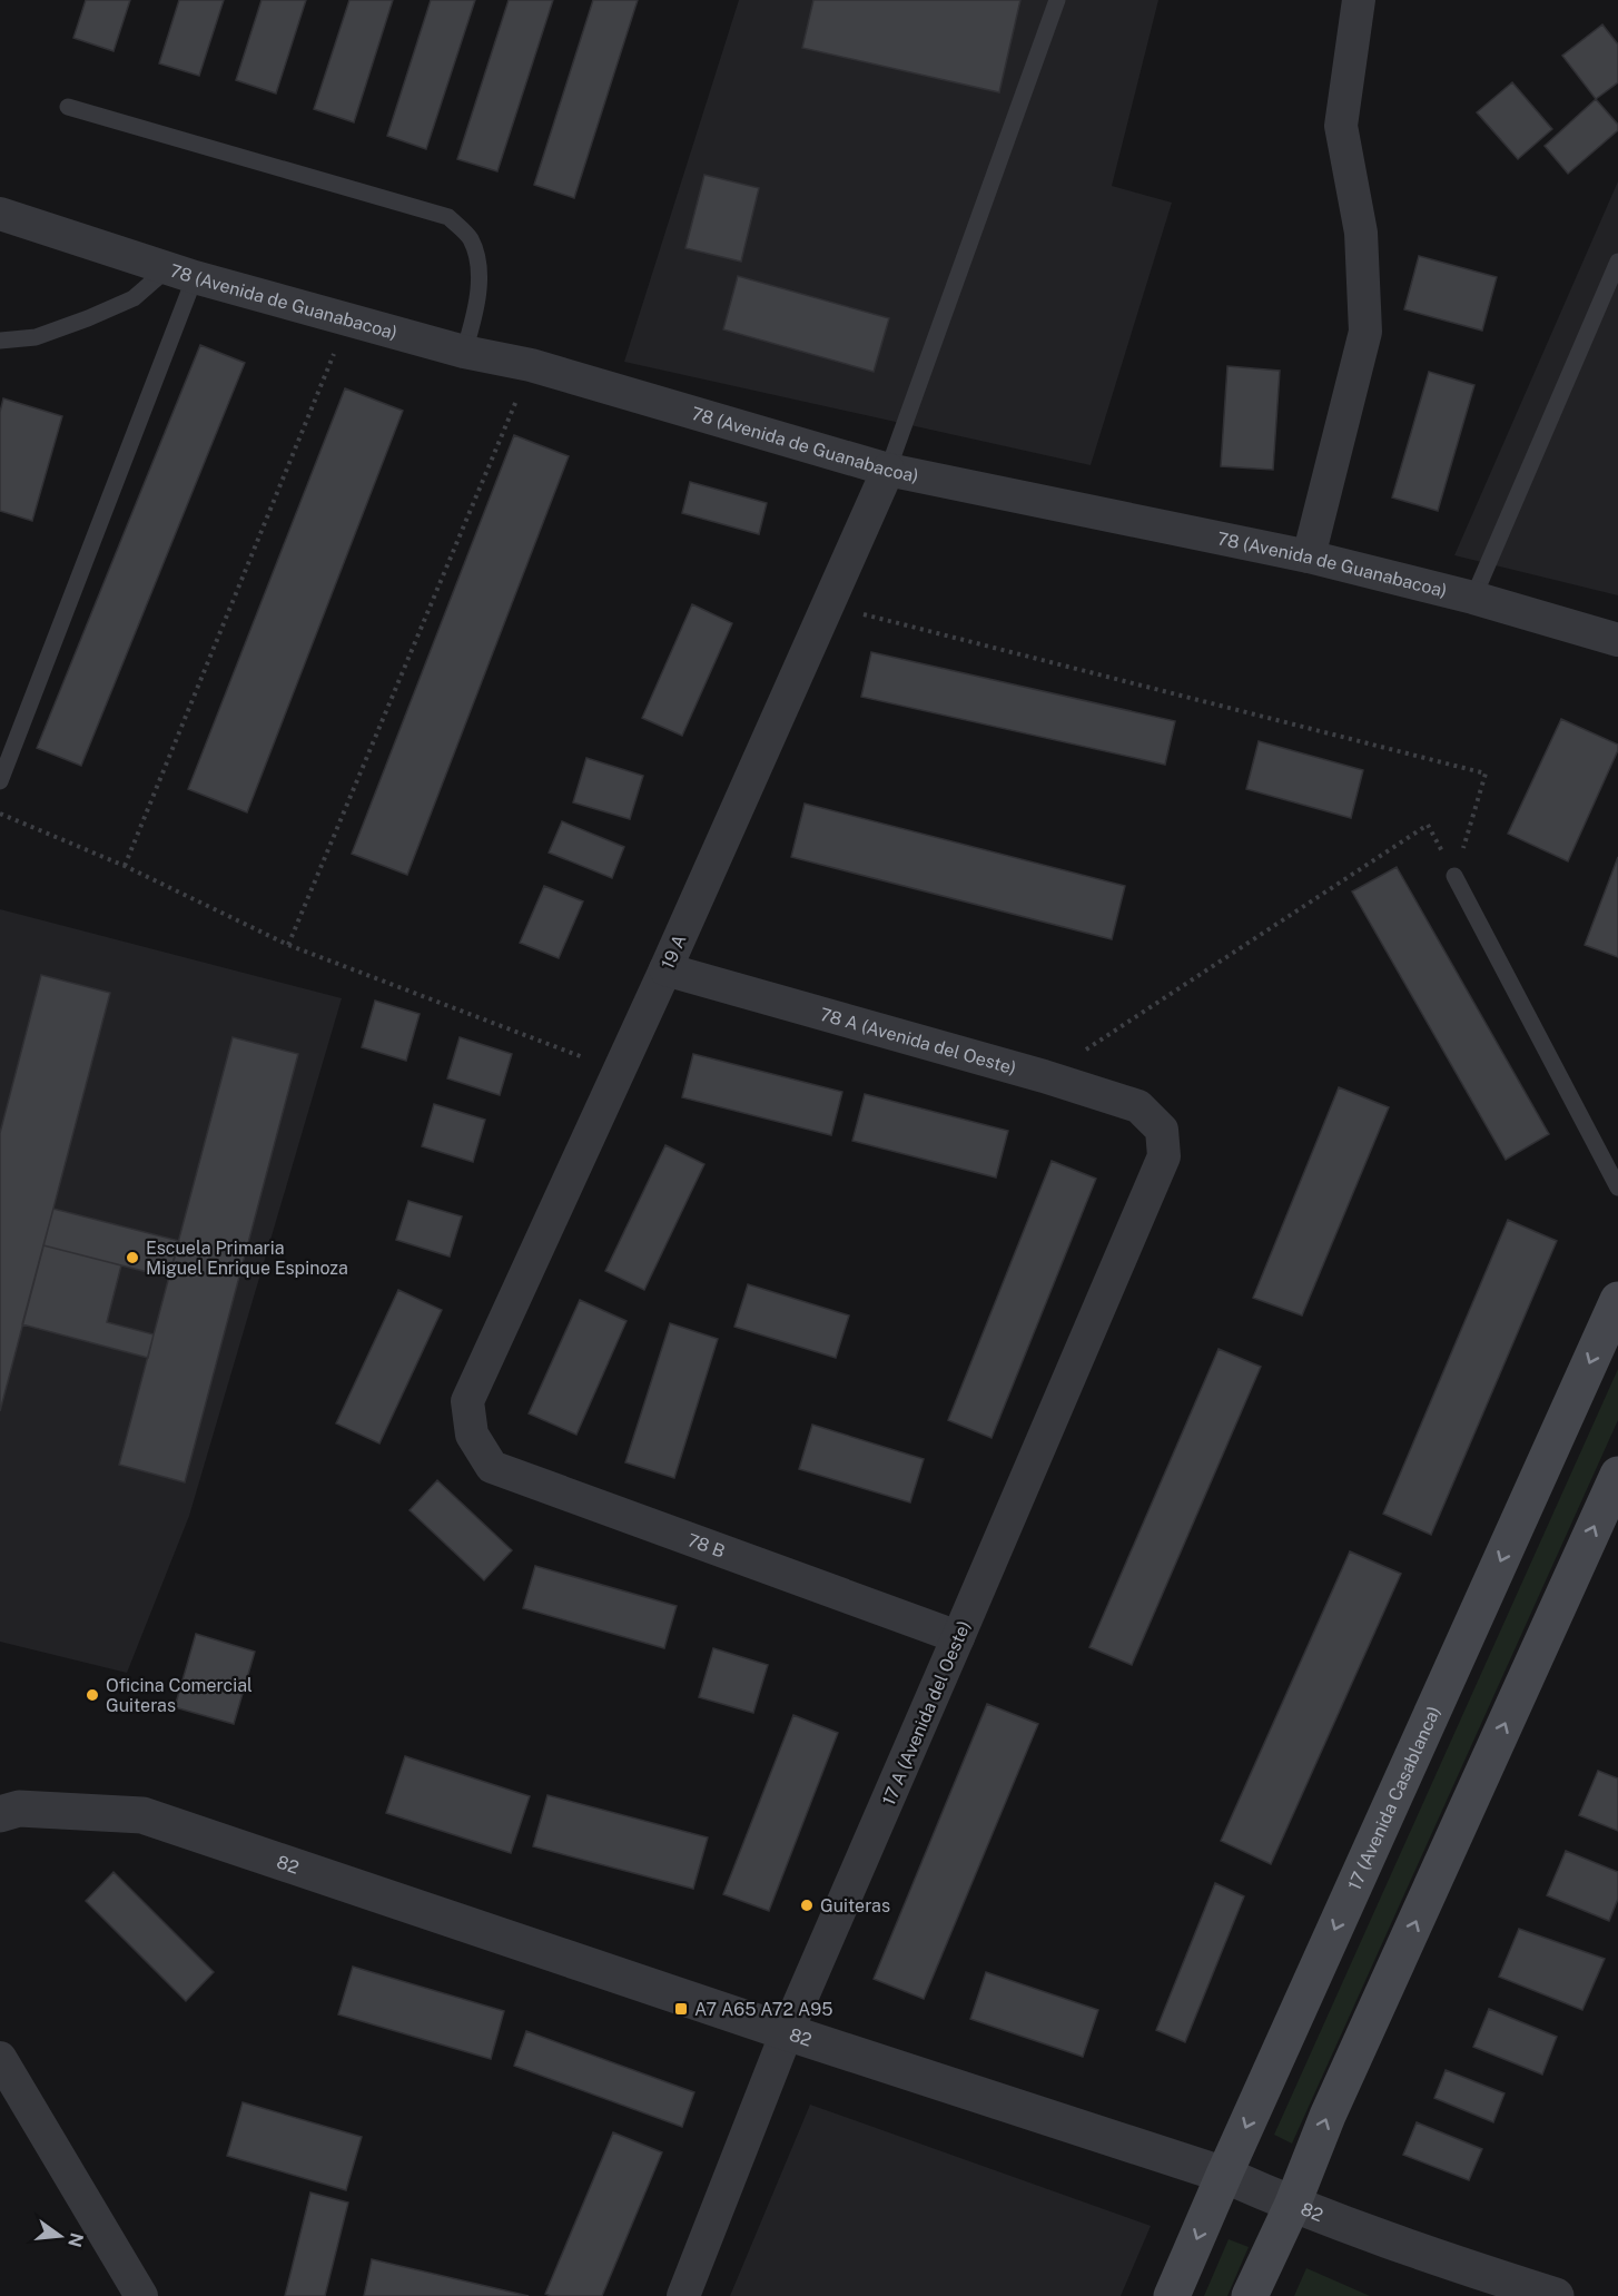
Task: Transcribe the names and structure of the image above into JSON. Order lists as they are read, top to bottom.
{
  "streets": {
    "main road": ["17 (Avenida Casablanca)"],
    "street": [
      "78 (Avenida de Guanabacoa)",
      "19 A",
      "78 A (Avenida del Oeste)",
      "78 B",
      "17 A (Avenida del Oeste)",
      "82"
    ]
  },
  "crossings": [
    ["78 (Avenida de Guanabacoa)", "19 A"],
    ["19 A", "78 A (Avenida del Oeste)"],
    ["19 A", "78 B"],
    ["78 A (Avenida del Oeste)", "17 A (Avenida del Oeste)"],
    ["78 B", "17 A (Avenida del Oeste)"],
    ["17 A (Avenida del Oeste)", "82"],
    ["17 (Avenida Casablanca)", "82"]
  ],
  "places": {
    "other": ["Escuela Primaria Miguel Enrique Espinoza", "Oficina Comercial Guiteras", "Guiteras"],
    "transit": ["A7 A65 A72 A95"]
  },
  "north": "right"
}
